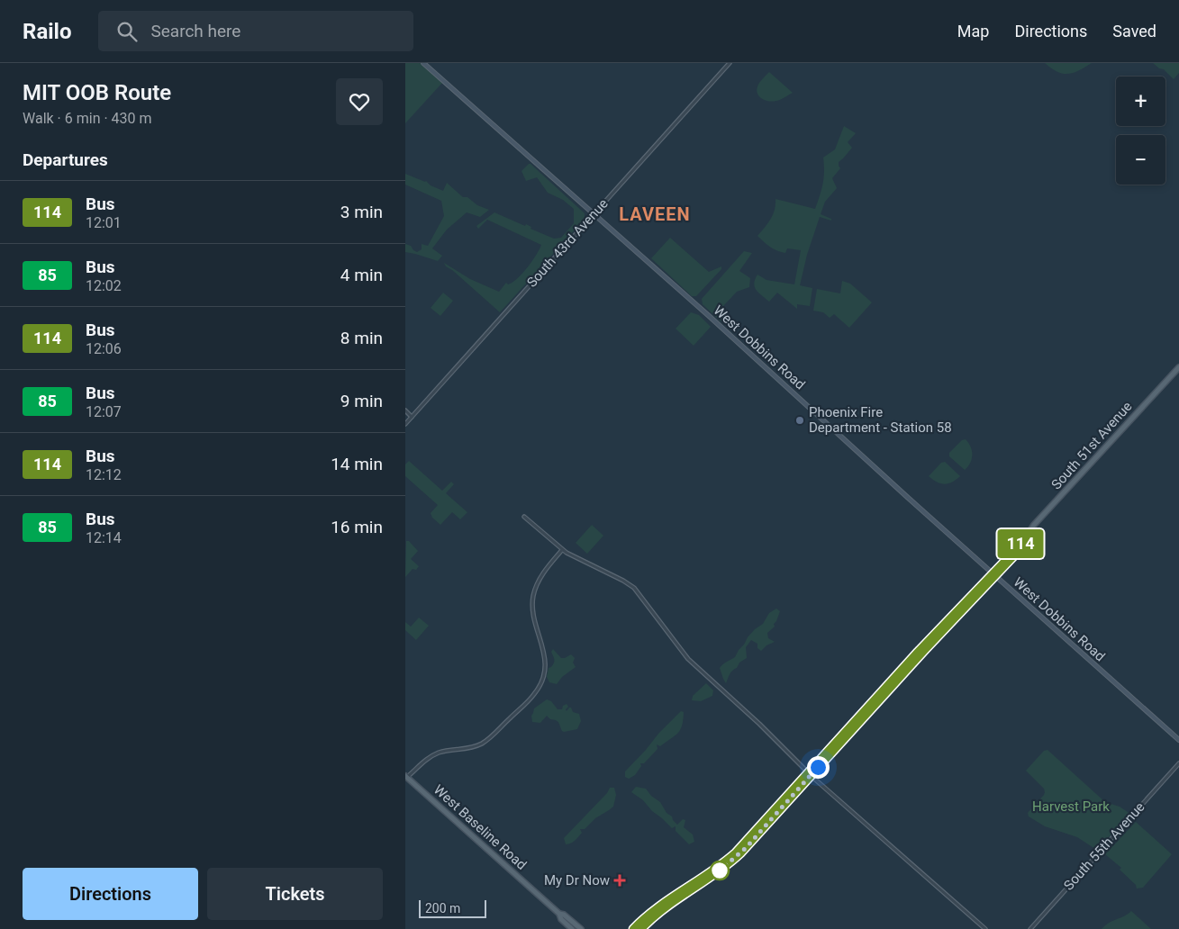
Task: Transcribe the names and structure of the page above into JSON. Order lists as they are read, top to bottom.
{
  "streets": {
    "main road": ["West Dobbins Road", "South 51st Avenue", "West Baseline Road"],
    "street": ["South 43rd Avenue", "South 55th Avenue"]
  },
  "crossings": [
    ["South 43rd Avenue", "West Dobbins Road"],
    ["West Dobbins Road", "South 51st Avenue"]
  ],
  "districts": ["LAVEEN"],
  "parks": ["Harvest Park"],
  "places": {
    "other": ["Phoenix Fire Department - Station 58"],
    "health": ["My Dr Now"]
  },
  "lines": ["bus line 114"],
  "scale_bar": "200 m",
  "page": {
    "header": "Railo",
    "search": "Search here",
    "nav": ["Map", "Directions", "Saved"],
    "heading": [
      ["MIT OOB Route", "Walk · 6 min · 430 m"],
      "Departures"
    ],
    "on_map": "114",
    "map_buttons": ["+", "−"],
    "list": [
      {
        "mark": "114",
        "name": "Bus",
        "note": "12:01",
        "value": "3 min"
      },
      {
        "mark": "85",
        "name": "Bus",
        "note": "12:02",
        "value": "4 min"
      },
      {
        "mark": "114",
        "name": "Bus",
        "note": "12:06",
        "value": "8 min"
      },
      {
        "mark": "85",
        "name": "Bus",
        "note": "12:07",
        "value": "9 min"
      },
      {
        "mark": "114",
        "name": "Bus",
        "note": "12:12",
        "value": "14 min"
      },
      {
        "mark": "85",
        "name": "Bus",
        "note": "12:14",
        "value": "16 min"
      }
    ],
    "buttons": ["Directions", "Tickets"],
    "scale": "200 m"
  }
}
